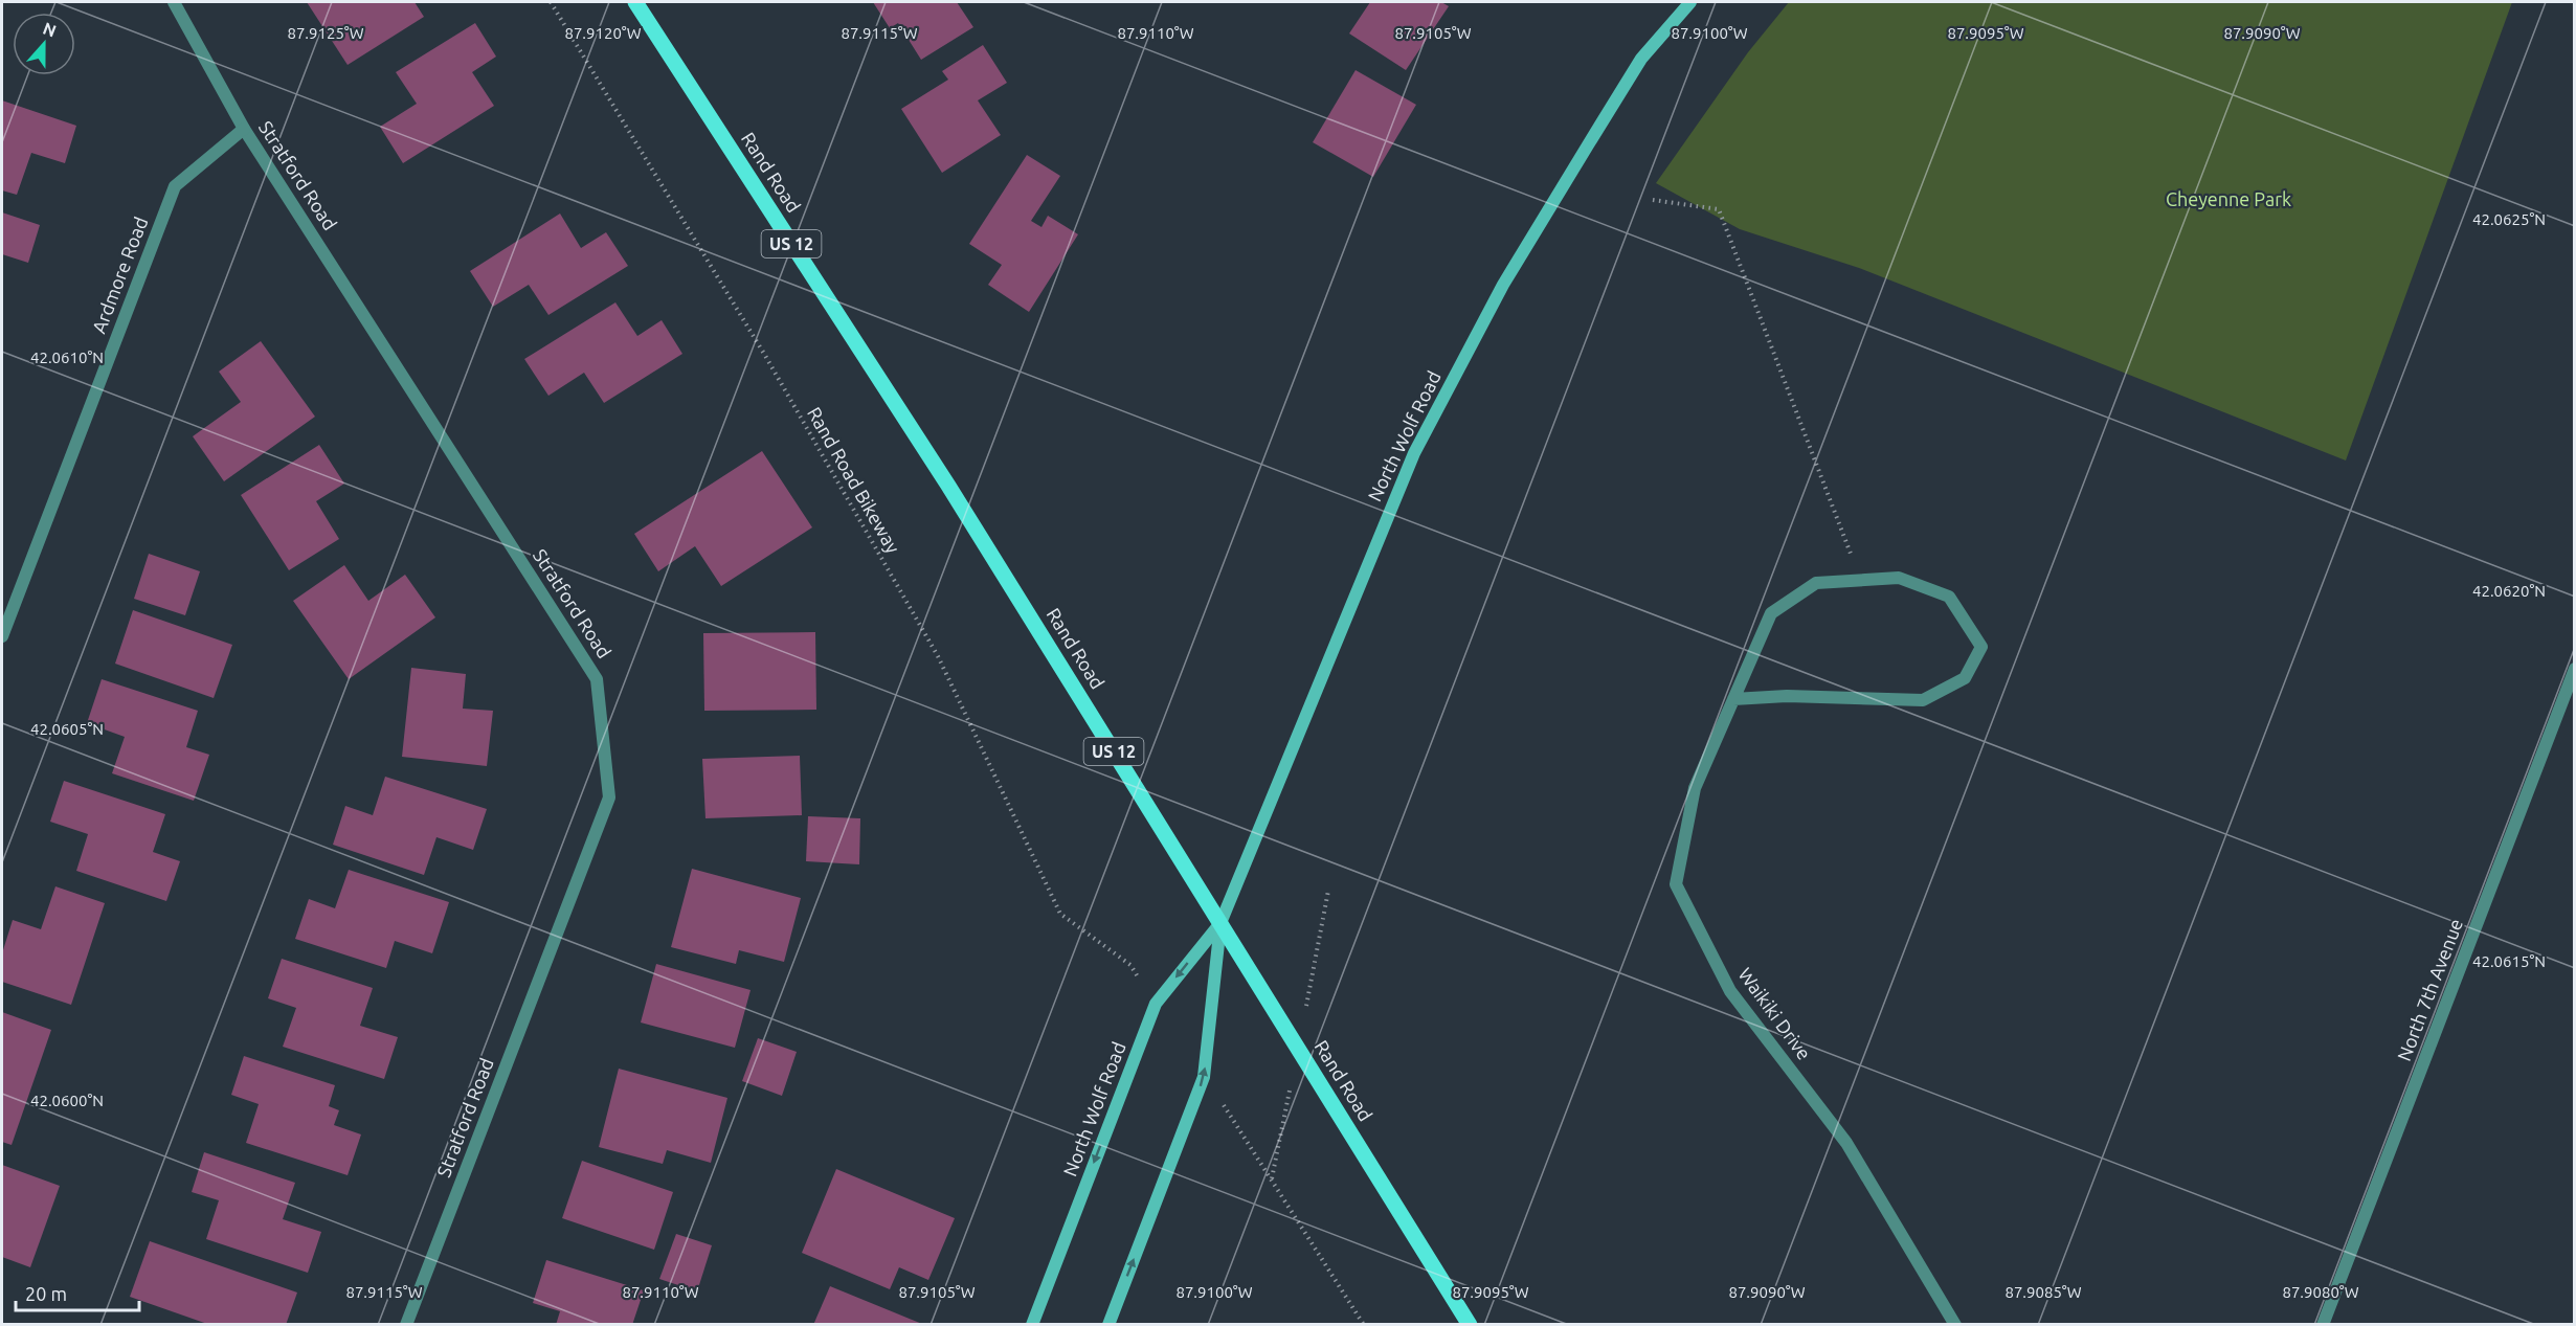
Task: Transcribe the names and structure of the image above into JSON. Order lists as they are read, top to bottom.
{
  "streets": {
    "main road": ["Rand Road", "US 12", "North Wolf Road"],
    "street": [
      "Stratford Road",
      "Ardmore Road",
      "North 7th Avenue",
      "Waikiki Drive"
    ],
    "path": ["Rand Road Bikeway"]
  },
  "crossings": [
    ["Rand Road", "North Wolf Road"],
    ["Stratford Road", "Ardmore Road"]
  ],
  "parks": ["Cheyenne Park"],
  "scale_bar": "20 m",
  "north": "top",
  "coordinates": [
    "87.9125°W",
    "87.9095°W",
    "87.9120°W",
    "87.9115°W",
    "87.9110°W",
    "87.9105°W",
    "87.9100°W",
    "87.9090°W",
    "42.0625°N",
    "42.0610°N",
    "42.0620°N",
    "42.0605°N",
    "42.0615°N",
    "42.0600°N",
    "87.9085°W",
    "87.9080°W"
  ]
}
